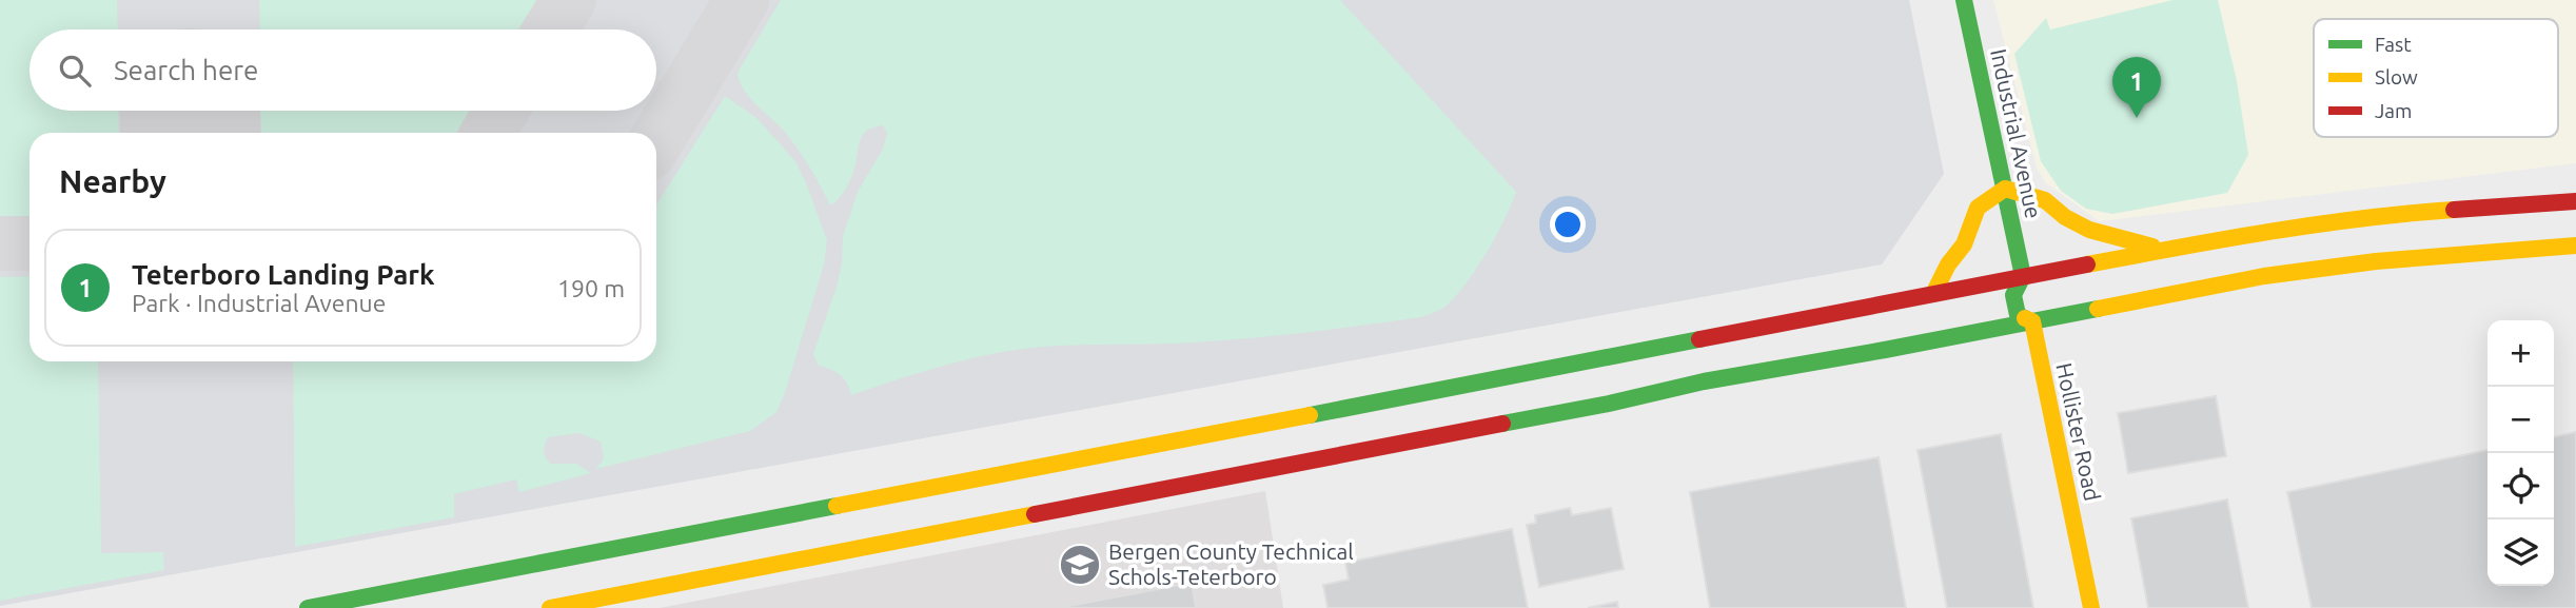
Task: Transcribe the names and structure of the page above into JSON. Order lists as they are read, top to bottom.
{
  "streets": {
    "main road": ["Industrial Avenue", "Hollister Road"]
  },
  "crossings": [
    ["Industrial Avenue", "Hollister Road"]
  ],
  "places": {
    "school or university": ["Bergen County Technical Schols-Teterboro"]
  },
  "legend": ["Fast", "Slow", "Jam"],
  "page": {
    "search": "Search here",
    "pins": "1",
    "heading": "Nearby",
    "list": [
      {
        "mark": "1",
        "name": "Teterboro Landing Park",
        "note": "Park · Industrial Avenue",
        "value": "190 m"
      }
    ],
    "map_buttons": ["+", "−"]
  }
}
